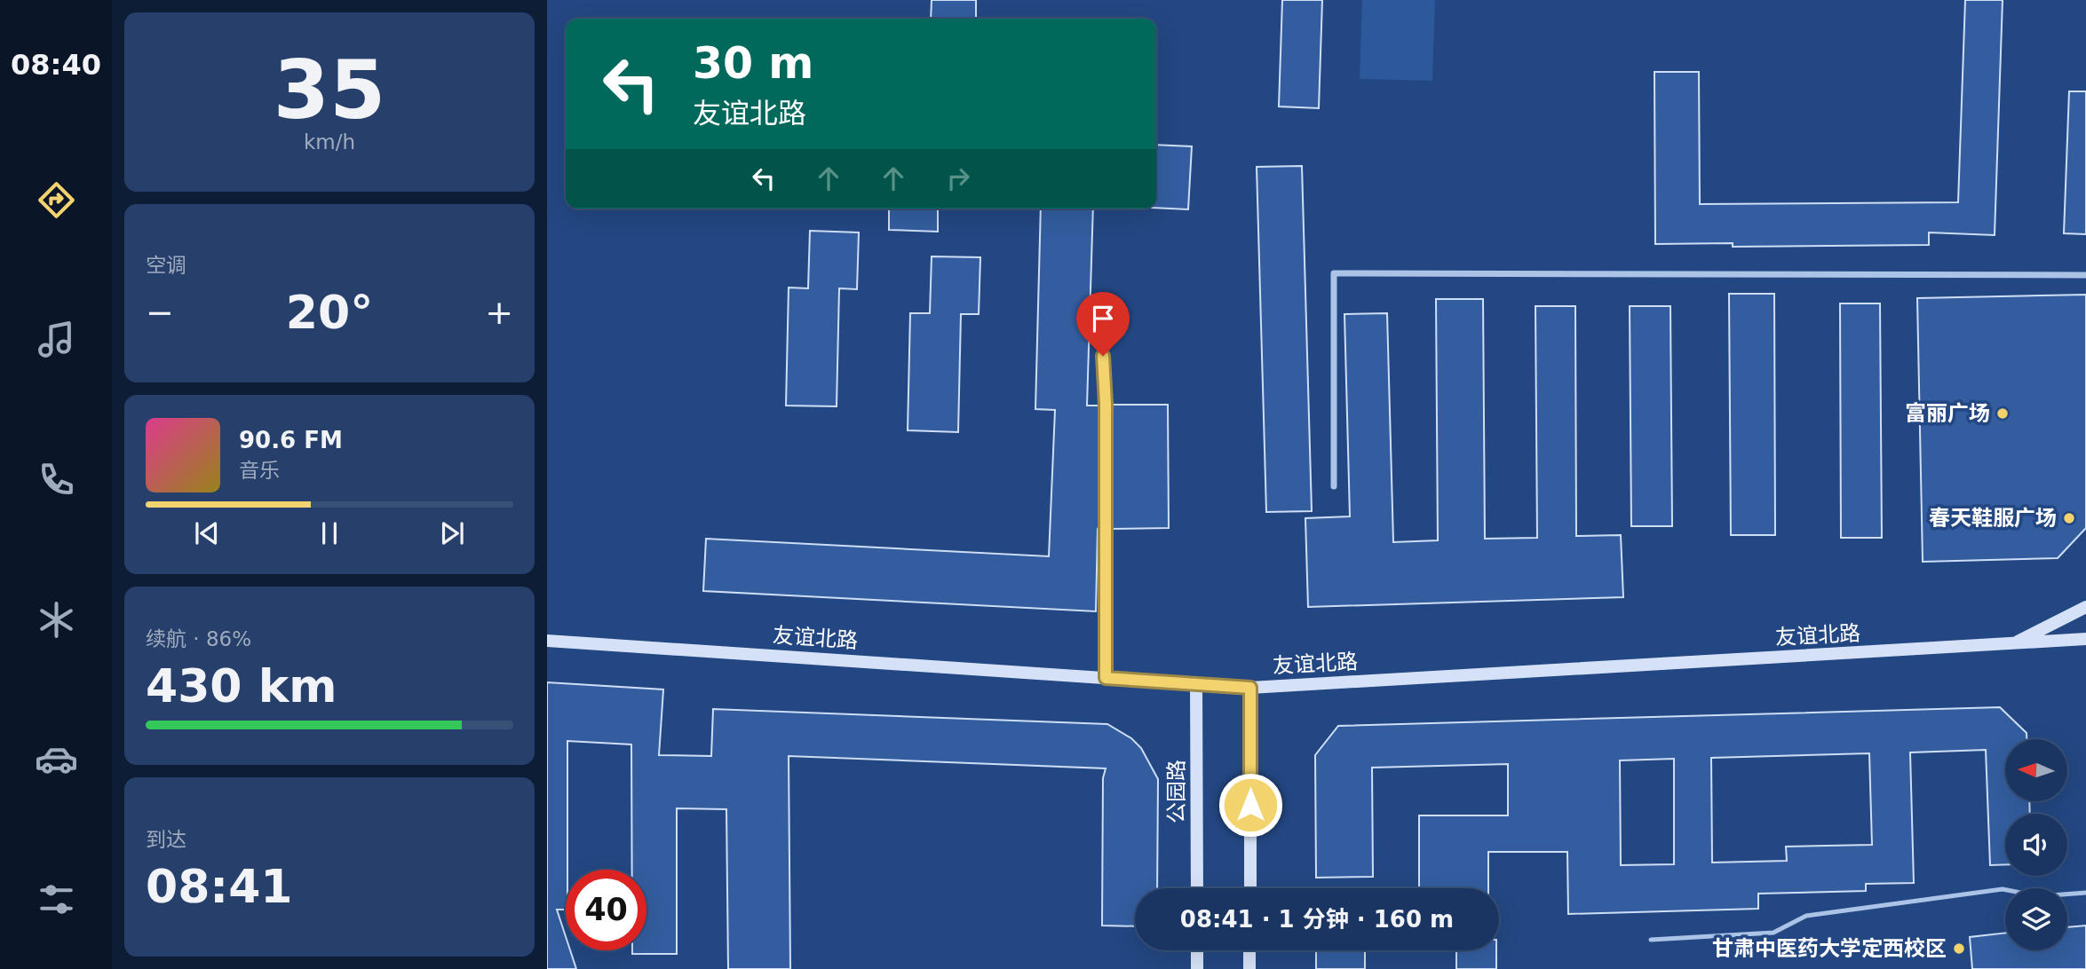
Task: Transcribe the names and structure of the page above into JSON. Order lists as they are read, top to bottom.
{
  "streets": {
    "main road": ["友谊北路", "公园路"]
  },
  "crossings": [
    ["友谊北路", "公园路"]
  ],
  "places": ["富丽广场", "春天鞋服广场", "甘肃中医药大学定西校区"],
  "north": "left",
  "page": {
    "tabs": "08:40",
    "tile": [
      ["35", "km/h"],
      "空调",
      ["续航 · 86%", "430 km"],
      ["到达", "08:41"]
    ],
    "turn": ["30 m", "友谊北路"],
    "heat": ["−", "20°", "+"],
    "song": ["90.6 FM", "音乐"],
    "limit": "40",
    "trip": "08:41 · 1 分钟 · 160 m"
  }
}
